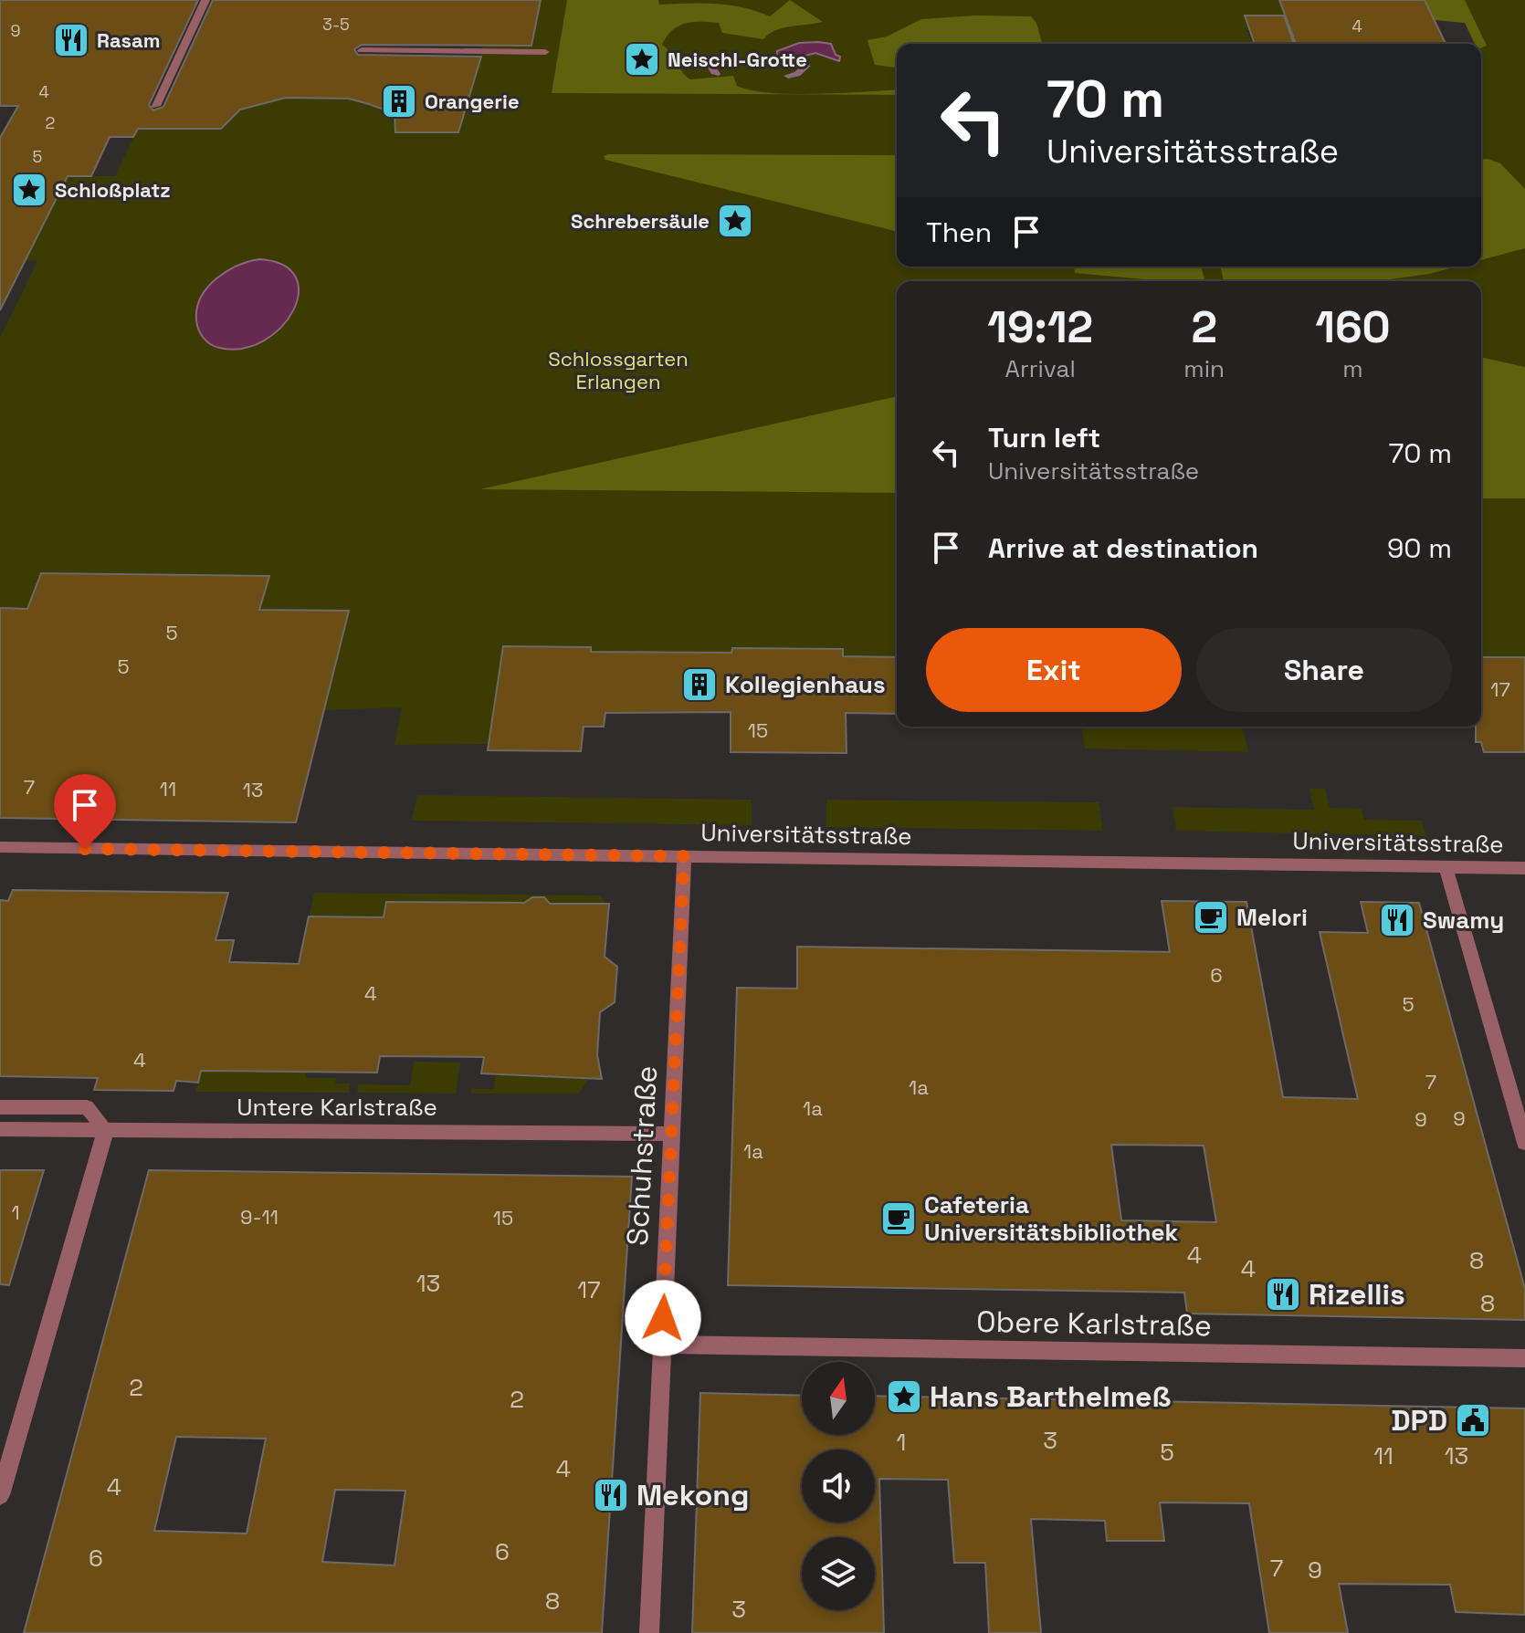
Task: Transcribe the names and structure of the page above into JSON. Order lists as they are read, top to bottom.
{
  "streets": {
    "street": [
      "Universitätsstraße",
      "Untere Karlstraße",
      "Schuhstraße",
      "Obere Karlstraße"
    ]
  },
  "crossings": [
    ["Universitätsstraße", "Schuhstraße"],
    ["Untere Karlstraße", "Schuhstraße"],
    ["Schuhstraße", "Obere Karlstraße"]
  ],
  "parks": ["Schlossgarten Erlangen"],
  "places": {
    "restaurant": [
      "Rasam",
      "Swamy",
      "Rizellis",
      "Mekong"
    ],
    "place": [
      "Neischl-Grotte",
      "Schloßplatz",
      "Schrebersäule",
      "Hans Barthelmeß"
    ],
    "building": ["Orangerie", "Kollegienhaus"],
    "cafe": ["Melori", "Cafeteria Universitätsbibliothek"],
    "public building": ["DPD"]
  },
  "house_numbers": [
    "3-5",
    "4",
    "9",
    "4",
    "2",
    "5",
    "5",
    "5",
    "17",
    "15",
    "7",
    "11",
    "13",
    "6",
    "4",
    "5",
    "4",
    "7",
    "1a",
    "1a",
    "9",
    "9",
    "1a",
    "1",
    "9-11",
    "15",
    "4",
    "8",
    "4",
    "13",
    "17",
    "8",
    "2",
    "2",
    "3",
    "1",
    "5",
    "11",
    "13",
    "4",
    "4",
    "6",
    "6",
    "7",
    "9",
    "8",
    "3"
  ],
  "north": "top",
  "page": {
    "turn": ["70 m", "Universitätsstraße"],
    "then": "Then",
    "eta": [
      "19:12",
      "Arrival",
      "2",
      "min",
      "160",
      "m"
    ],
    "list": [
      {
        "name": "Turn left",
        "note": "Universitätsstraße",
        "value": "70 m"
      },
      {
        "name": "Arrive at destination",
        "value": "90 m"
      }
    ],
    "buttons": ["Exit", "Share"]
  }
}
